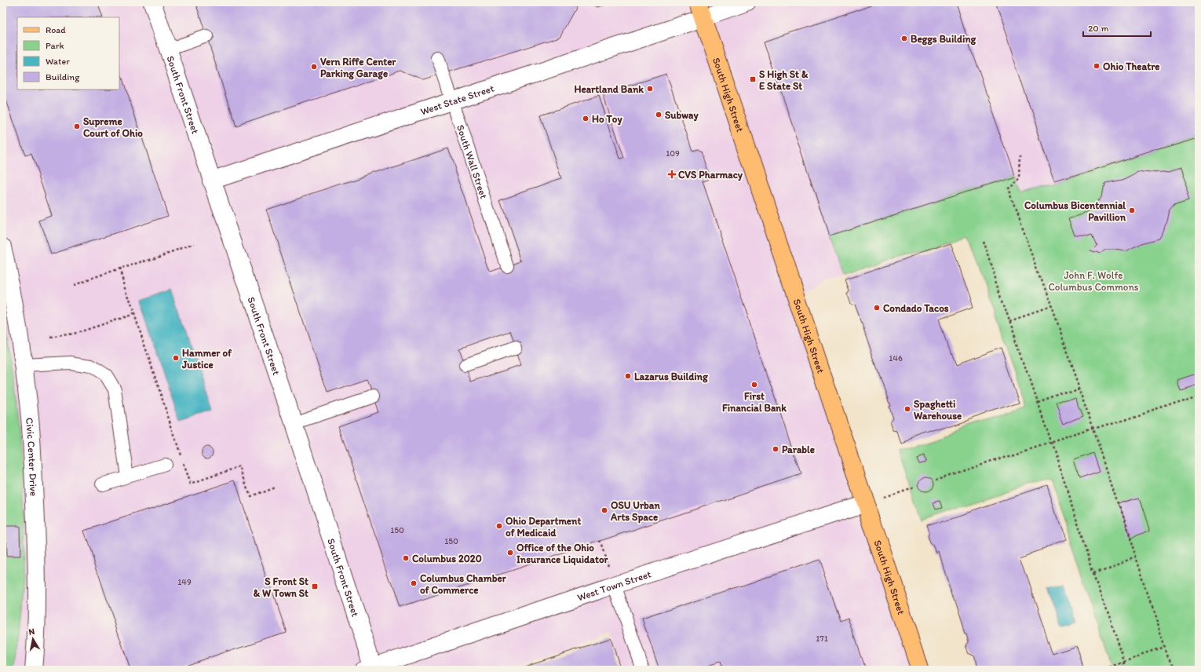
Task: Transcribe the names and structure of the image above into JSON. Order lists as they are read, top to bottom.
{
  "streets": {
    "main road": ["South High Street"],
    "street": [
      "South Front Street",
      "West State Street",
      "Civic Center Drive",
      "West Town Street"
    ],
    "lane": ["South Wall Street"]
  },
  "crossings": [
    ["South Front Street", "West State Street"],
    ["South Front Street", "West Town Street"],
    ["South High Street", "West State Street"],
    ["South High Street", "West Town Street"],
    ["West State Street", "South Wall Street"]
  ],
  "parks": ["John F. Wolfe Columbus Commons"],
  "places": {
    "other": [
      "Beggs Building",
      "Ohio Theatre",
      "Vern Riffe Center Parking Garage",
      "Heartland Bank",
      "Subway",
      "Ho Toy",
      "Supreme Court of Ohio",
      "Columbus Bicentennial Pavillion",
      "Condado Tacos",
      "Hammer of Justice",
      "Lazarus Building",
      "First Financial Bank",
      "Spaghetti Warehouse",
      "Parable",
      "OSU Urban Arts Space",
      "Ohio Department of Medicaid",
      "Office of the Ohio Insurance Liquidator",
      "Columbus 2020",
      "Columbus Chamber of Commerce"
    ],
    "transit": ["S High St & E State St", "S Front St & W Town St"],
    "health": ["CVS Pharmacy"]
  },
  "house_numbers": [
    "109",
    "146",
    "150",
    "150",
    "149",
    "171"
  ],
  "legend": [
    "Road",
    "Park",
    "Water",
    "Building"
  ],
  "scale_bar": "20 m",
  "north": "top"
}
